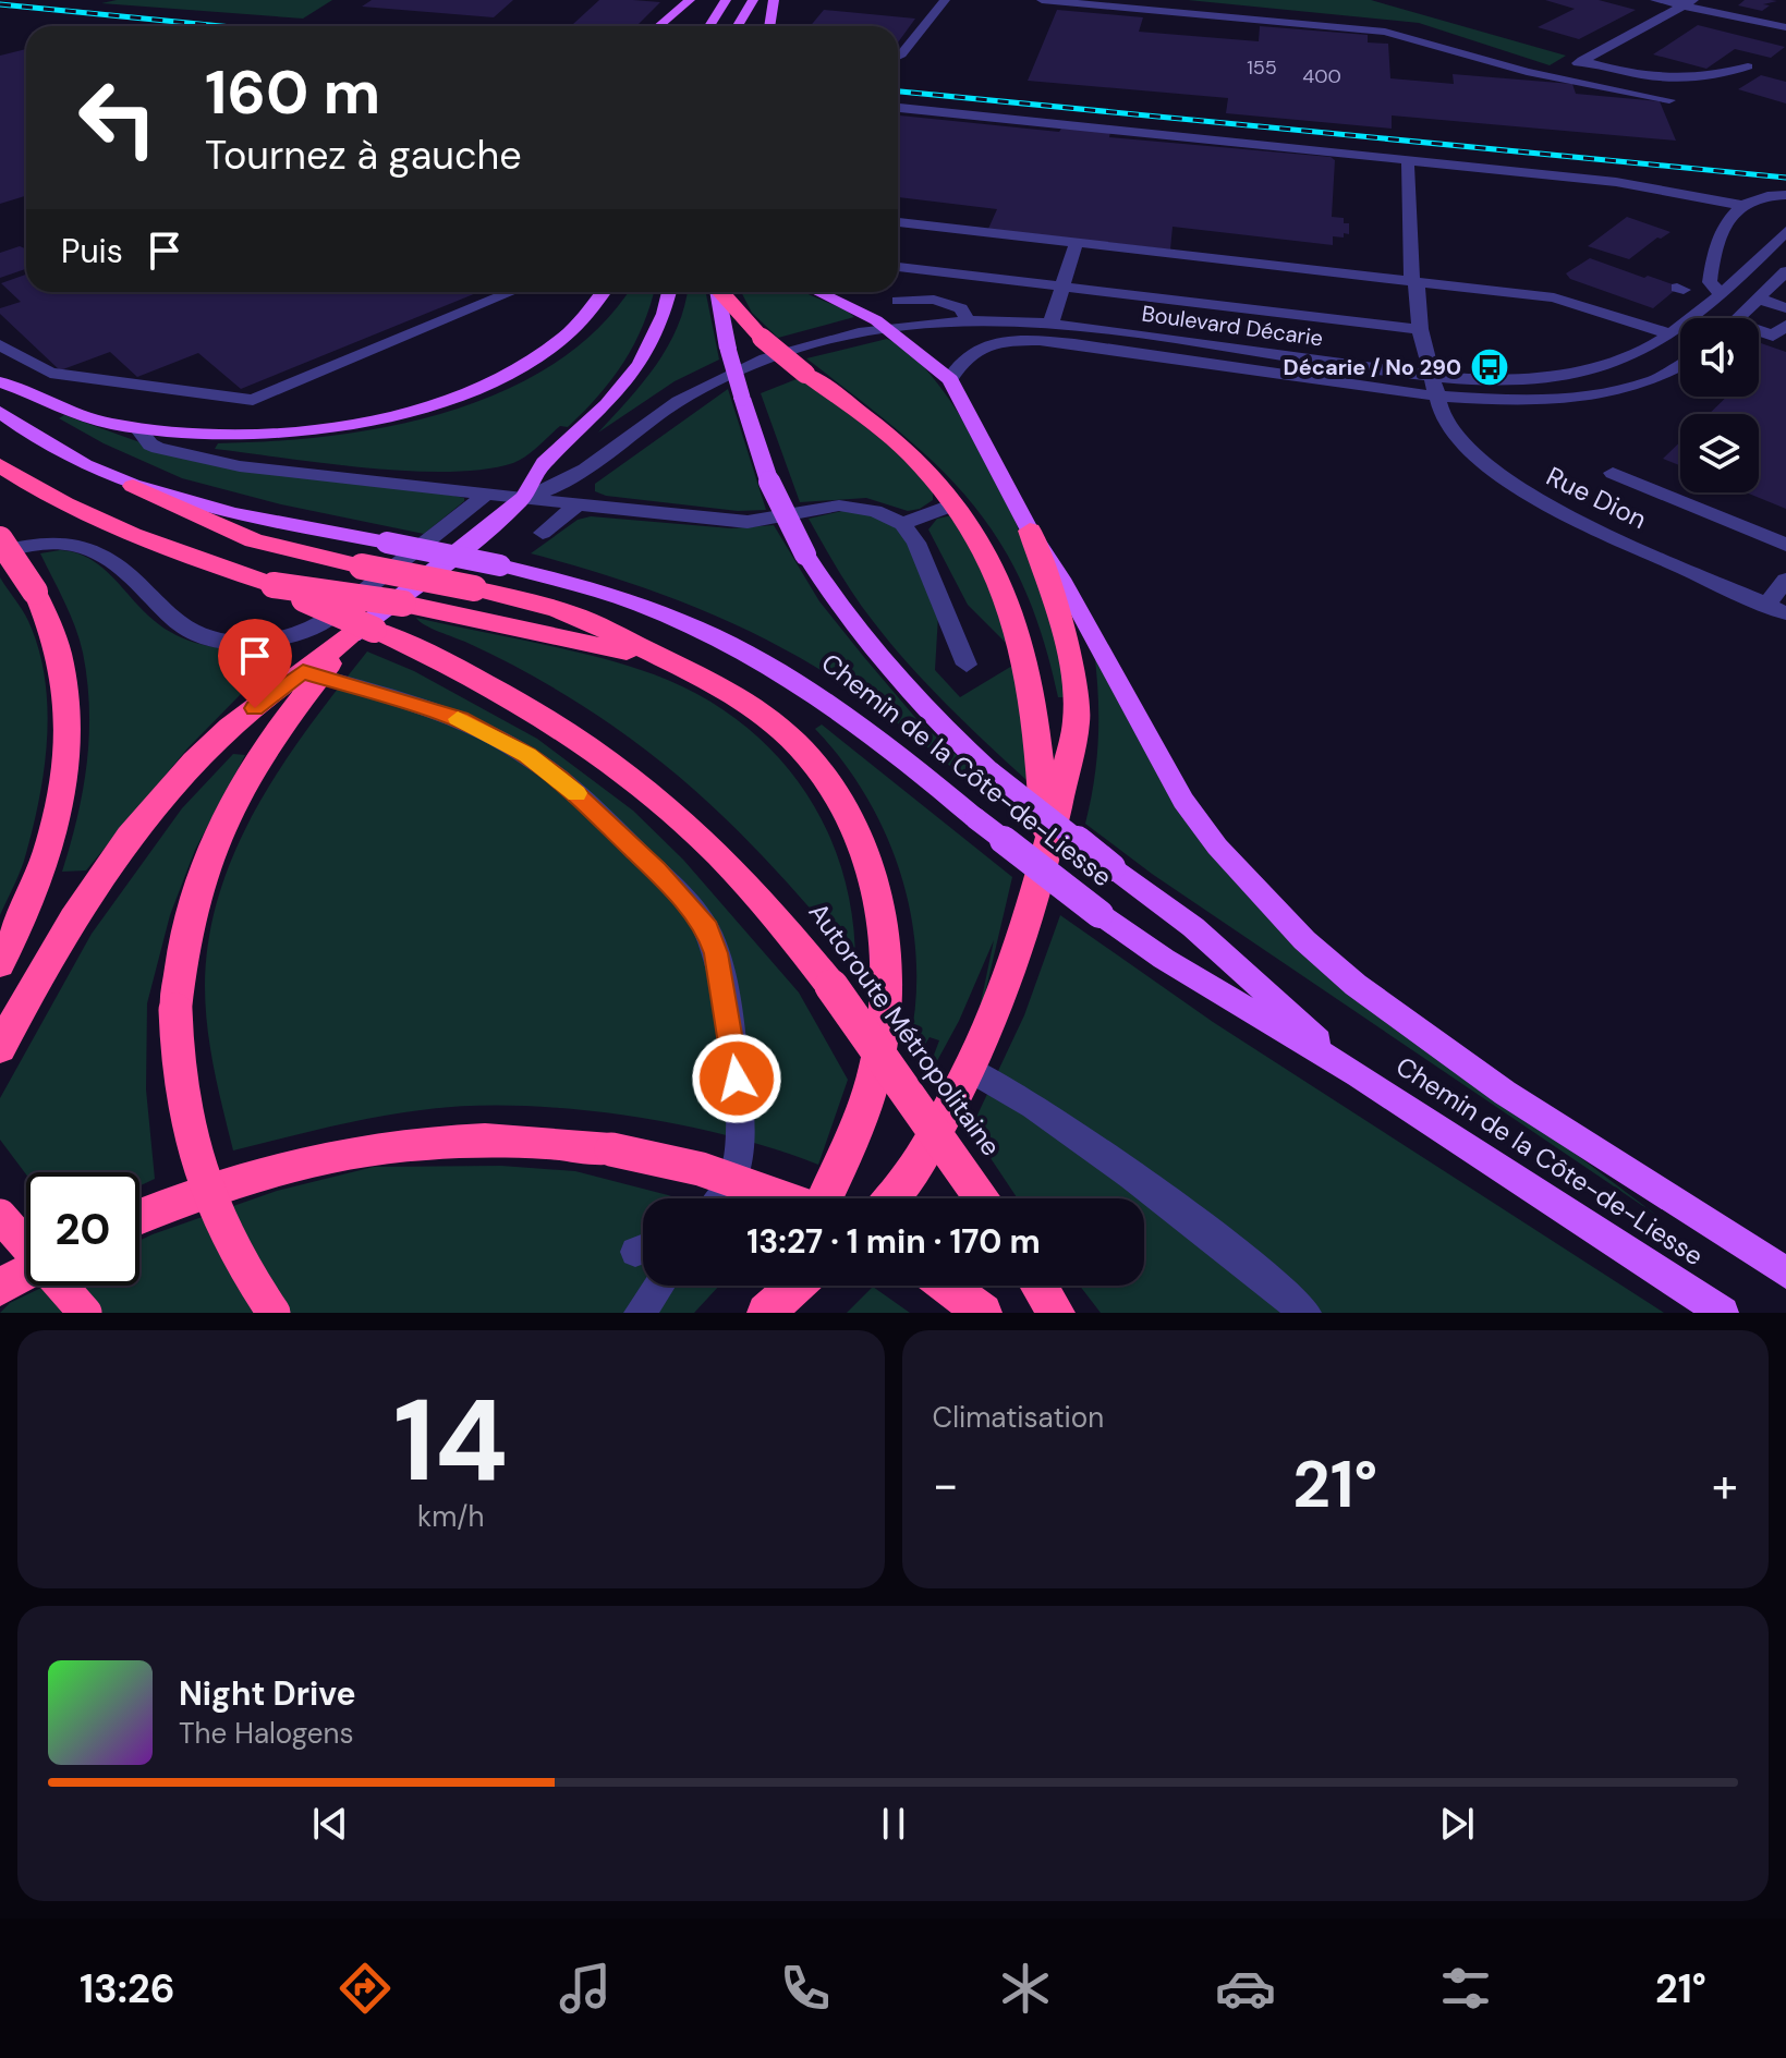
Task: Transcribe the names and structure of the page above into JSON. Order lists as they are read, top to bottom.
{
  "streets": {
    "highway": ["Autoroute Métropolitaine"],
    "main road": ["Chemin de la Côte-de-Liesse"],
    "street": ["Boulevard Décarie", "Rue Dion"]
  },
  "crossings": [
    ["Boulevard Décarie", "Rue Dion"]
  ],
  "places": {
    "bus stop": ["Décarie / No 290"]
  },
  "house_numbers": ["155", "400"],
  "page": {
    "turn": ["160 m", "Tournez à gauche"],
    "then": "Puis",
    "limit": "20",
    "trip": "13:27 · 1 min · 170 m",
    "tile": [
      ["14", "km/h"],
      "Climatisation"
    ],
    "heat": ["−", "21°", "+"],
    "song": ["Night Drive", "The Halogens"],
    "tabs": ["13:26", "21°"]
  }
}
